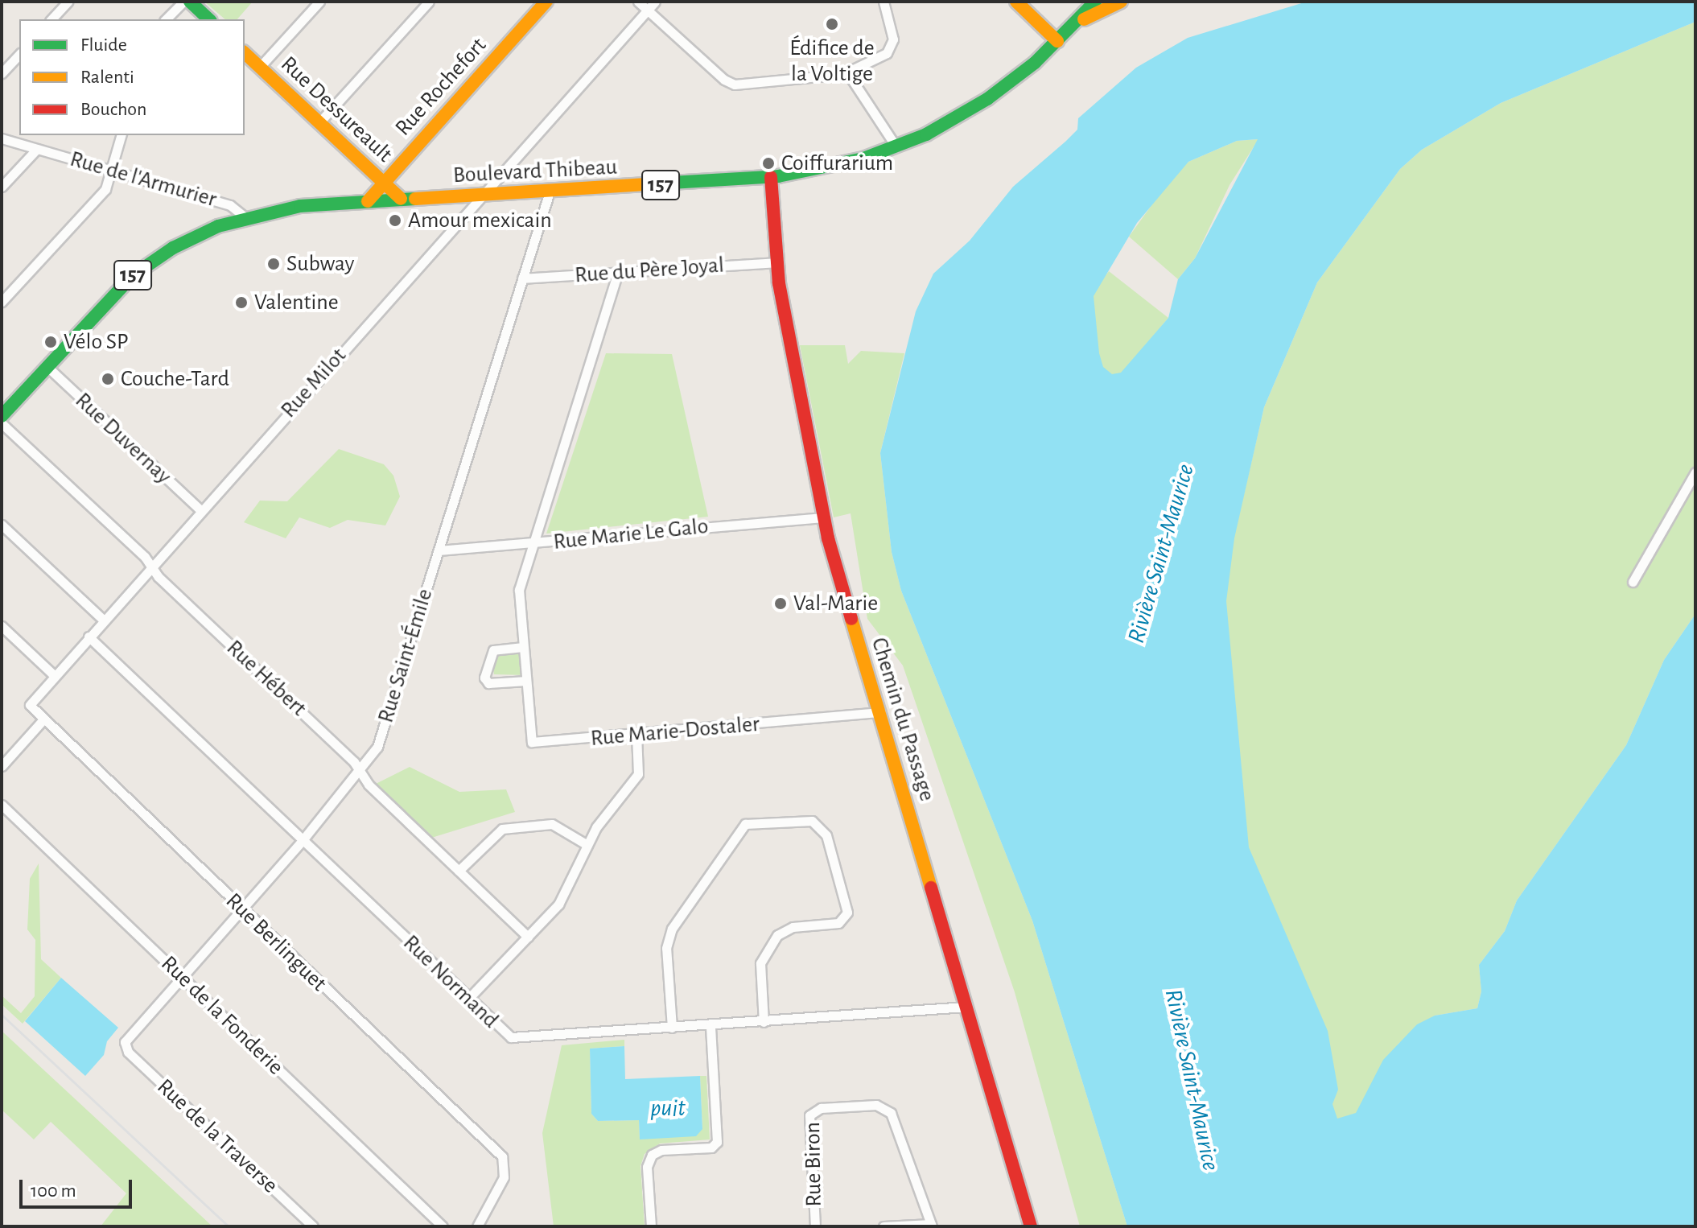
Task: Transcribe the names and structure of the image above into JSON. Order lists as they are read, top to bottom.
{
  "streets": {
    "street": [
      "Rue Rochefort",
      "Rue Dessureault",
      "Boulevard Thibeau",
      "Rue de l'Armurier",
      "157",
      "Rue du Père Joyal",
      "Rue Milot",
      "Rue Duvernay",
      "Rue Marie Le Galo",
      "Rue Saint-Émile",
      "Rue Hébert",
      "Chemin du Passage",
      "Rue Marie-Dostaler",
      "Rue Berlinguet",
      "Rue Normand",
      "Rue de la Fonderie",
      "Rue de la Traverse",
      "Rue Biron"
    ]
  },
  "crossings": [
    ["Rue Rochefort", "Rue Dessureault"],
    ["Rue Rochefort", "Boulevard Thibeau"],
    ["Rue Dessureault", "Boulevard Thibeau"],
    ["Boulevard Thibeau", "Rue de l'Armurier"],
    ["Boulevard Thibeau", "157"],
    ["Boulevard Thibeau", "Rue Milot"],
    ["Boulevard Thibeau", "Rue Duvernay"],
    ["Boulevard Thibeau", "Rue Saint-Émile"],
    ["Boulevard Thibeau", "Chemin du Passage"],
    ["Rue du Père Joyal", "Rue Saint-Émile"],
    ["Rue du Père Joyal", "Chemin du Passage"],
    ["Rue du Père Joyal", "Rue Marie-Dostaler"],
    ["Rue Milot", "Rue Duvernay"],
    ["Rue Milot", "Rue Hébert"],
    ["Rue Milot", "Rue Berlinguet"],
    ["Rue Milot", "Rue Normand"],
    ["Rue Marie Le Galo", "Rue Saint-Émile"],
    ["Rue Marie Le Galo", "Chemin du Passage"],
    ["Rue Marie Le Galo", "Rue Marie-Dostaler"],
    ["Rue Saint-Émile", "Rue Hébert"],
    ["Rue Saint-Émile", "Rue Berlinguet"],
    ["Rue Saint-Émile", "Rue Normand"],
    ["Rue Saint-Émile", "Rue de la Fonderie"],
    ["Rue Saint-Émile", "Rue de la Traverse"],
    ["Chemin du Passage", "Rue Marie-Dostaler"],
    ["Chemin du Passage", "Rue Normand"]
  ],
  "water": ["Rivière Saint-Maurice", "puit"],
  "places": [
    "Édifice de la Voltige",
    "Coiffurarium",
    "Amour mexicain",
    "Subway",
    "Valentine",
    "Vélo SP",
    "Couche-Tard",
    "Val-Marie"
  ],
  "legend": ["Fluide", "Ralenti", "Bouchon"],
  "scale_bar": "100 m"
}
